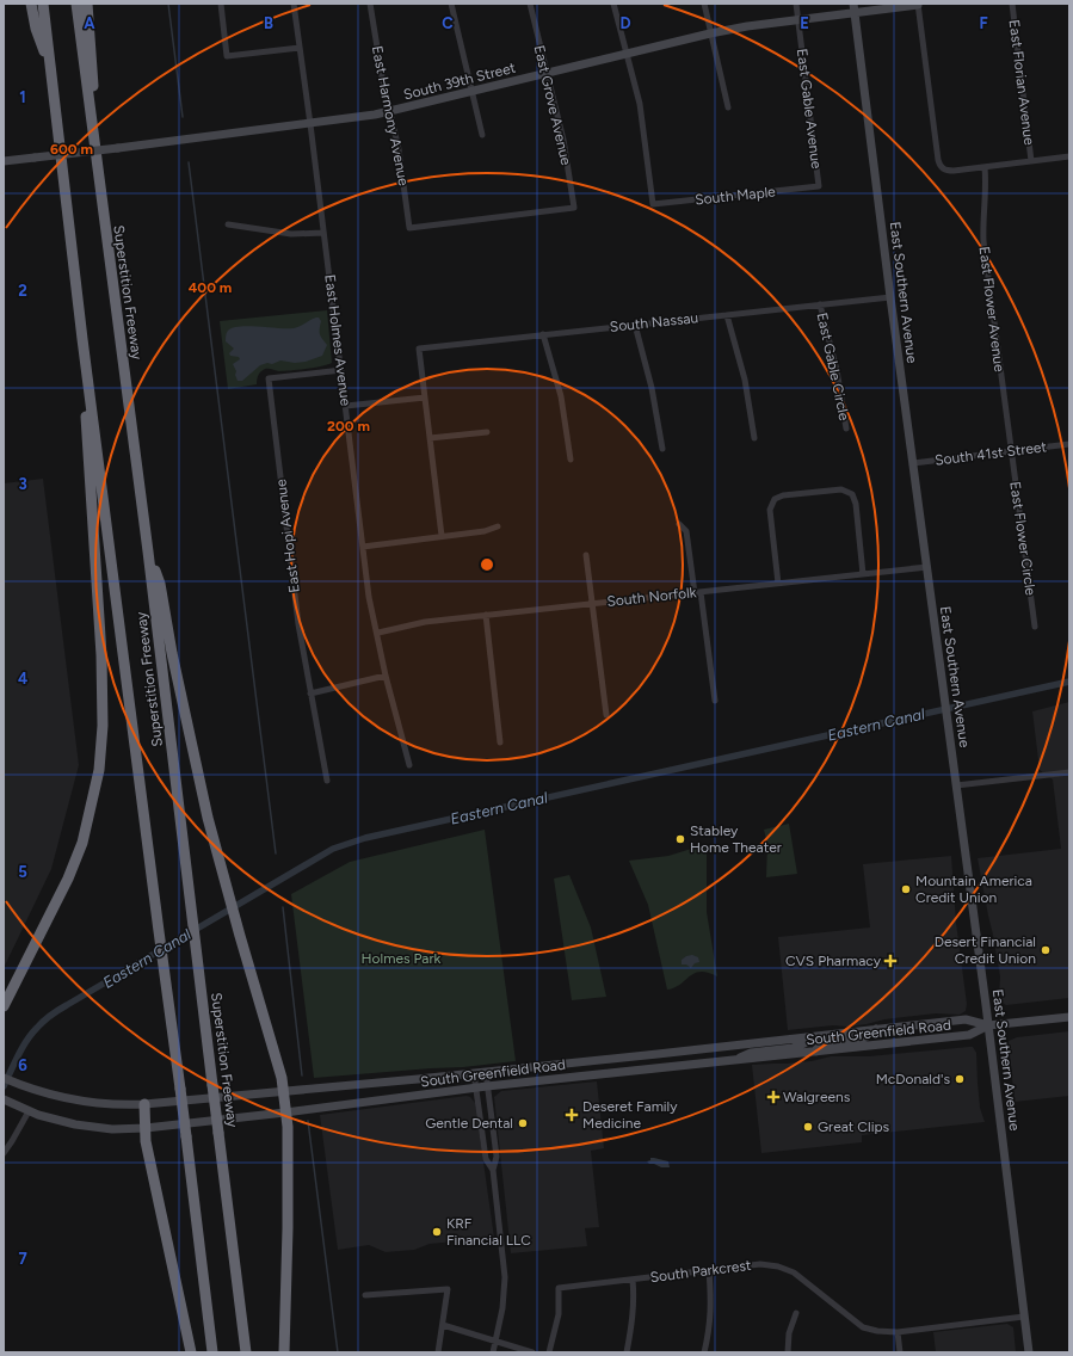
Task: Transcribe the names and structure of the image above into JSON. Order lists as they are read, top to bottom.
{
  "streets": {
    "highway": ["Superstition Freeway"],
    "main road": ["South 39th Street", "East Southern Avenue", "South Greenfield Road"],
    "street": [
      "East Florian Avenue",
      "East Grove Avenue",
      "East Gable Avenue",
      "East Harmony Avenue",
      "South Maple",
      "East Flower Avenue",
      "South Nassau",
      "East Holmes Avenue",
      "East Gable Circle",
      "South 41st Street",
      "East Hopi Avenue",
      "East Flower Circle",
      "South Norfolk",
      "South Parkcrest"
    ]
  },
  "crossings": [
    ["South 39th Street", "East Grove Avenue"],
    ["South 39th Street", "East Gable Avenue"],
    ["South 39th Street", "East Harmony Avenue"],
    ["South 39th Street", "South Maple"],
    ["South 39th Street", "East Southern Avenue"],
    ["South 39th Street", "East Holmes Avenue"],
    ["East Grove Avenue", "East Harmony Avenue"],
    ["East Gable Avenue", "South Maple"],
    ["East Southern Avenue", "South Nassau"],
    ["East Southern Avenue", "South 41st Street"],
    ["East Southern Avenue", "South Norfolk"],
    ["East Southern Avenue", "South Greenfield Road"],
    ["East Southern Avenue", "South Parkcrest"],
    ["East Flower Avenue", "South 41st Street"],
    ["East Flower Avenue", "East Flower Circle"],
    ["South Nassau", "East Gable Circle"],
    ["East Holmes Avenue", "East Hopi Avenue"],
    ["East Holmes Avenue", "South Norfolk"],
    ["South 41st Street", "East Flower Circle"]
  ],
  "water": ["Eastern Canal"],
  "parks": ["Holmes Park"],
  "places": {
    "other": [
      "Stabley Home Theater",
      "Mountain America Credit Union",
      "Desert Financial Credit Union",
      "McDonald's",
      "Gentle Dental",
      "Great Clips",
      "KRF Financial LLC"
    ],
    "health": ["CVS Pharmacy", "Walgreens", "Deseret Family Medicine"]
  },
  "grid": {
    "columns": [
      "A",
      "B",
      "C",
      "D",
      "E",
      "F"
    ],
    "rows": [
      "1",
      "2",
      "3",
      "4",
      "5",
      "6",
      "7"
    ]
  },
  "rings": ["600 m", "400 m", "200 m"]
}
